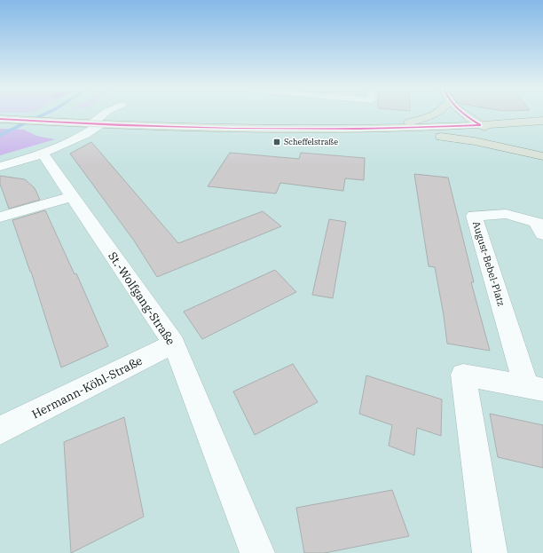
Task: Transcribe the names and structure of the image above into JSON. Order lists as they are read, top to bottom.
{
  "streets": {
    "street": ["August-Bebel-Platz", "St.-Wolfgang-Straße", "Hermann-Köhl-Straße"]
  },
  "crossings": [
    ["St.-Wolfgang-Straße", "Hermann-Köhl-Straße"]
  ],
  "places": {
    "transit": ["Scheffelstraße"]
  }
}
